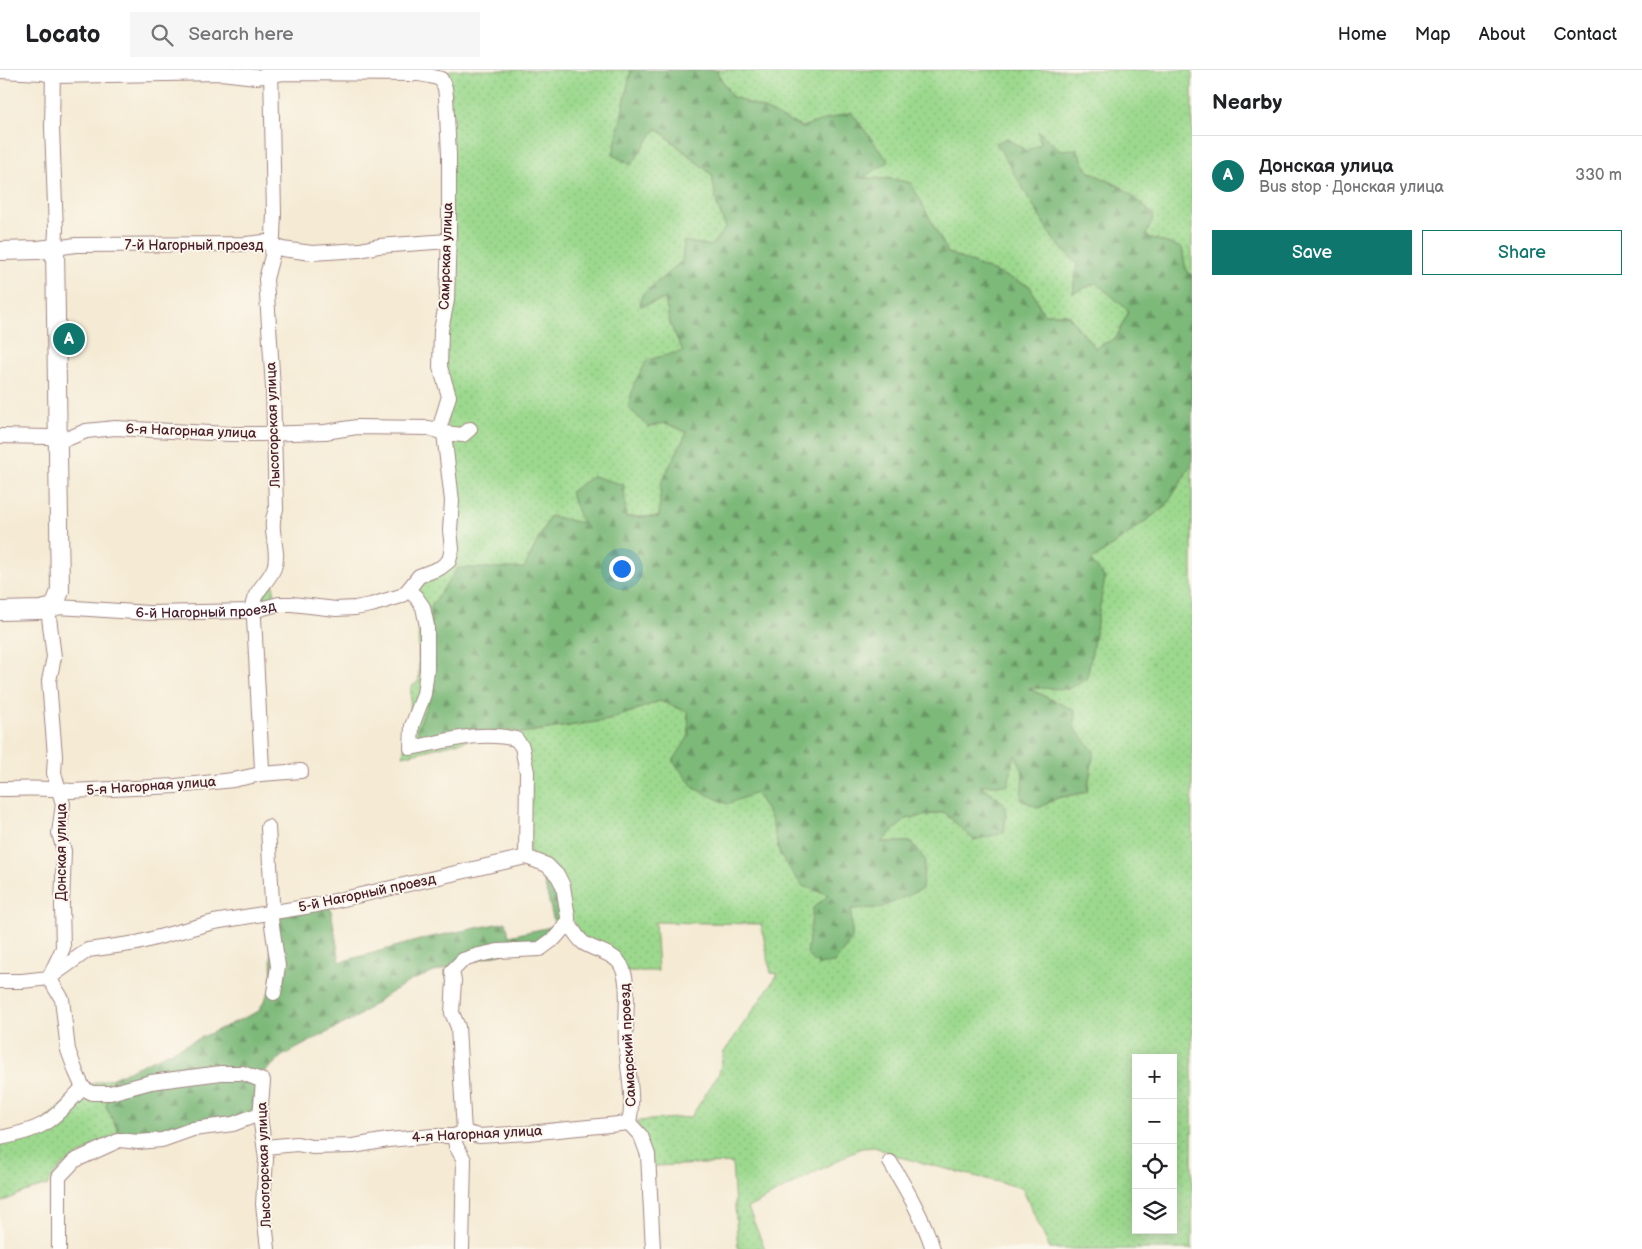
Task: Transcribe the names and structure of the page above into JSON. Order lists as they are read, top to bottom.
{
  "streets": {
    "street": [
      "7-й Нагорный проезд",
      "Самрская улица",
      "Лысогорская улица",
      "6-я Нагорная улица",
      "6-й Нагорный проезд",
      "5-я Нагорная улица",
      "Донская улица",
      "5-й Нагорный проезд",
      "Самарский проезд",
      "4-я Нагорная улица"
    ]
  },
  "crossings": [
    ["7-й Нагорный проезд", "Самрская улица"],
    ["7-й Нагорный проезд", "Лысогорская улица"],
    ["7-й Нагорный проезд", "Донская улица"],
    ["Самрская улица", "Лысогорская улица"],
    ["Самрская улица", "6-я Нагорная улица"],
    ["Самрская улица", "6-й Нагорный проезд"],
    ["Лысогорская улица", "6-я Нагорная улица"],
    ["Лысогорская улица", "6-й Нагорный проезд"],
    ["Лысогорская улица", "5-я Нагорная улица"],
    ["Лысогорская улица", "4-я Нагорная улица"],
    ["6-я Нагорная улица", "Донская улица"],
    ["6-й Нагорный проезд", "Донская улица"],
    ["5-я Нагорная улица", "Донская улица"],
    ["Донская улица", "5-й Нагорный проезд"],
    ["Самарский проезд", "4-я Нагорная улица"]
  ],
  "page": {
    "header": "Locato",
    "search": "Search here",
    "nav": [
      "Home",
      "Map",
      "About",
      "Contact"
    ],
    "heading": "Nearby",
    "list": [
      {
        "mark": "A",
        "name": "Донская улица",
        "note": "Bus stop · Донская улица",
        "value": "330 m"
      }
    ],
    "buttons": ["Save", "Share"],
    "pins": "A",
    "map_buttons": ["+", "−"]
  }
}
